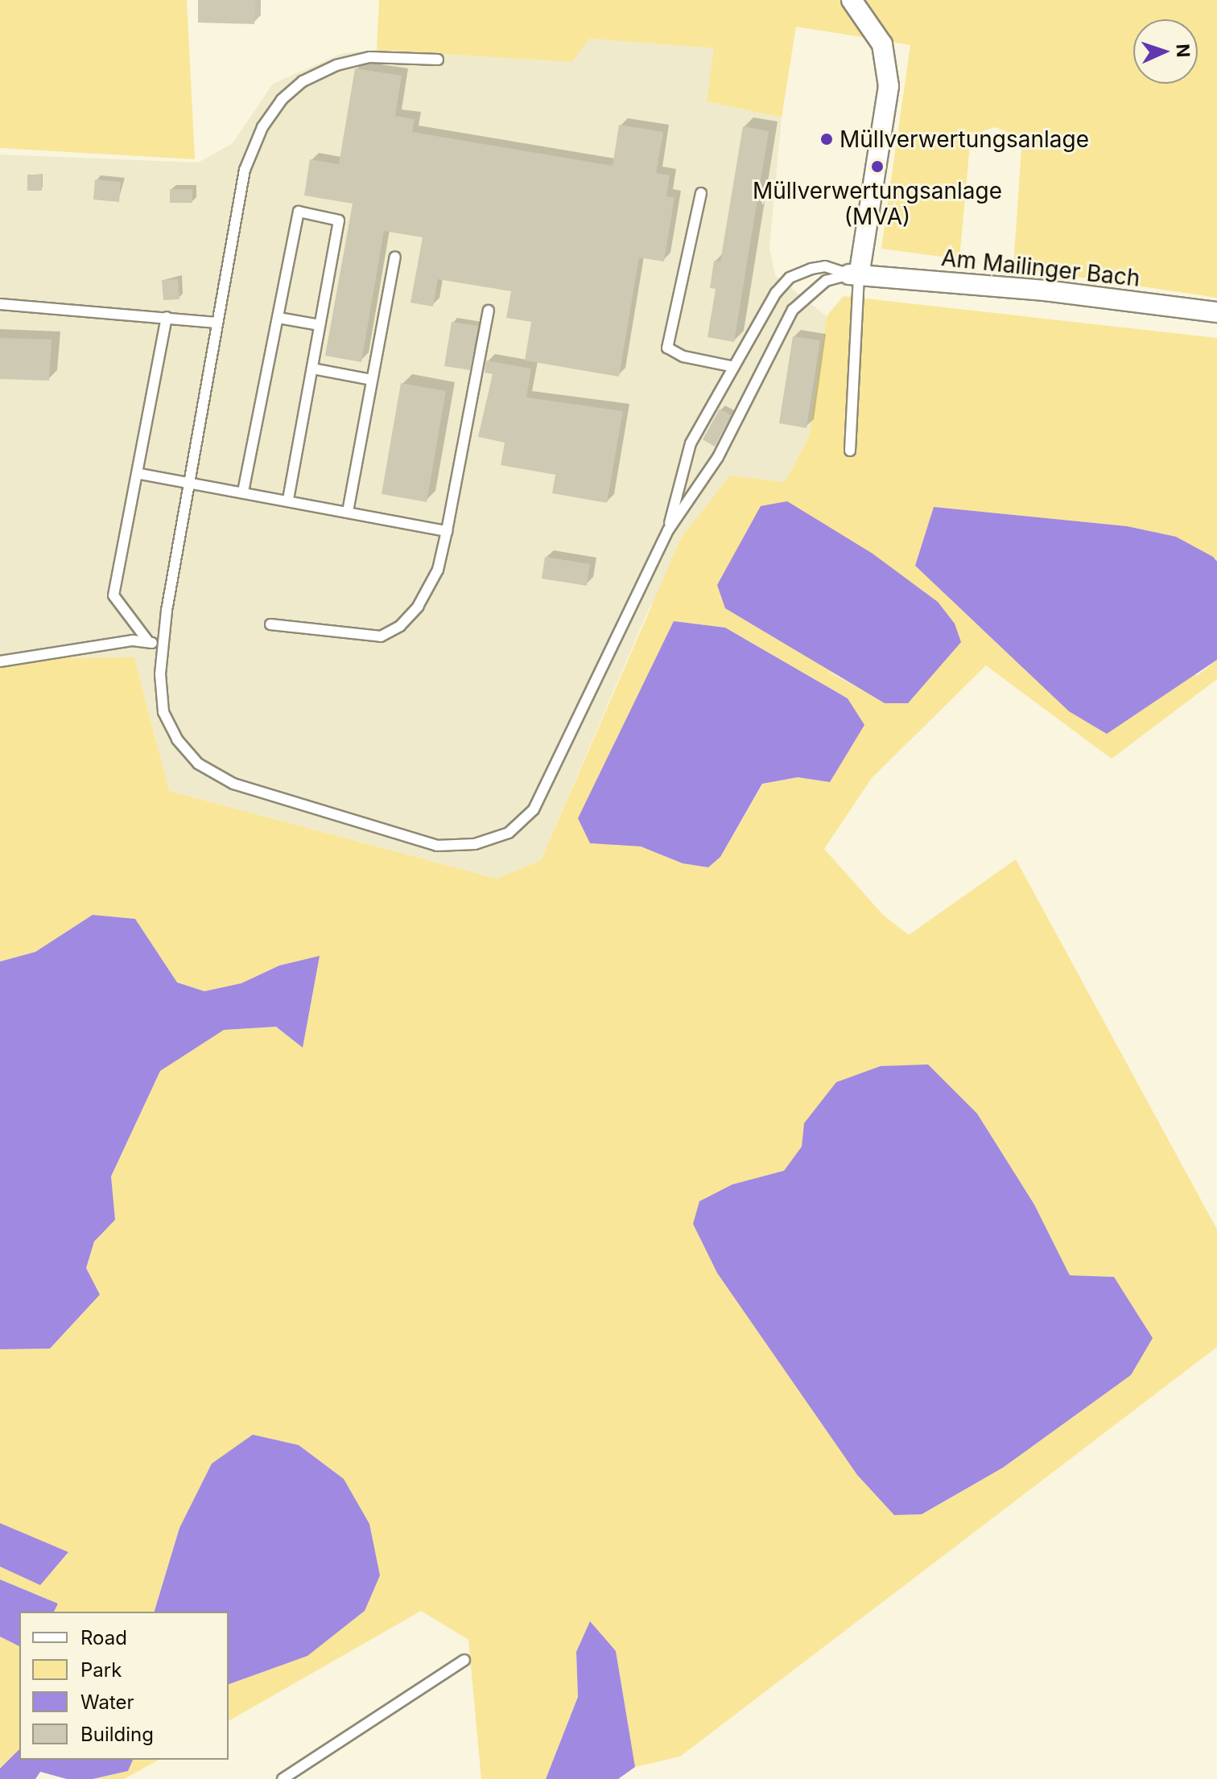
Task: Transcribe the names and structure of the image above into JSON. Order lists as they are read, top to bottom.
{
  "streets": {
    "street": ["Am Mailinger Bach"]
  },
  "places": ["Müllverwertungsanlage", "Müllverwertungsanlage (MVA)"],
  "legend": [
    "Road",
    "Park",
    "Water",
    "Building"
  ],
  "north": "right"
}
